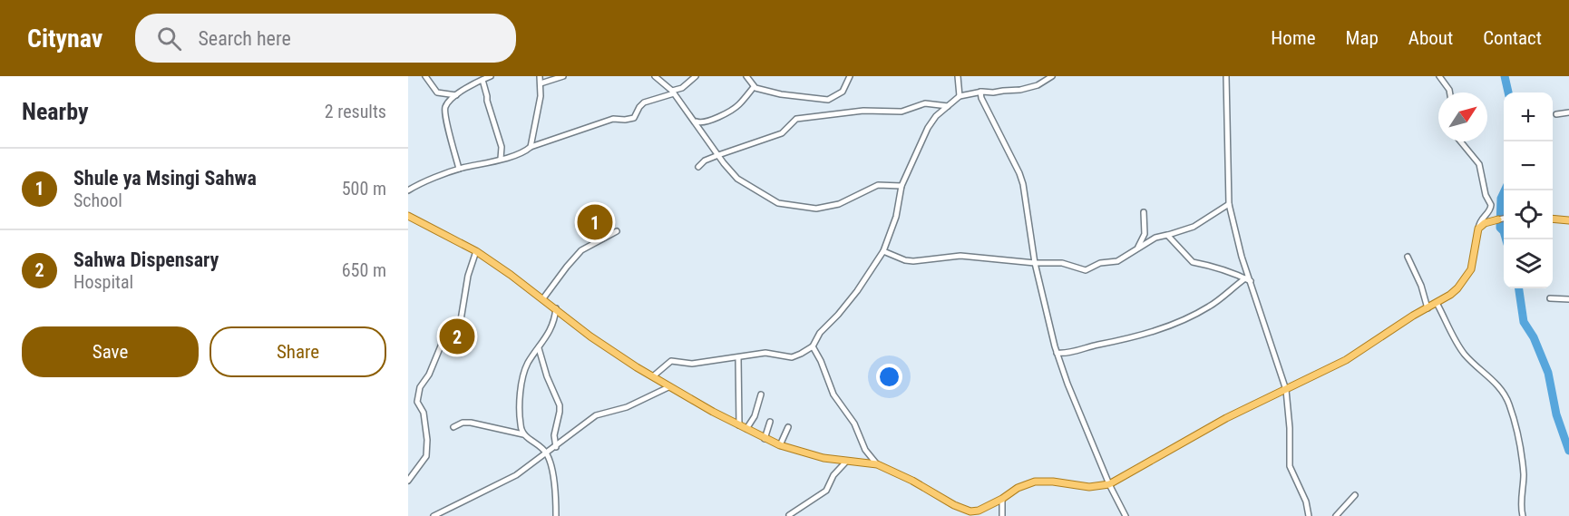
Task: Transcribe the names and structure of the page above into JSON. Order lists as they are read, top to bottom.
{
  "north": "top right",
  "page": {
    "header": "Citynav",
    "search": "Search here",
    "nav": [
      "Home",
      "Map",
      "About",
      "Contact"
    ],
    "heading": ["Nearby", "2 results"],
    "map_buttons": ["+", "−"],
    "list": [
      {
        "mark": "1",
        "name": "Shule ya Msingi Sahwa",
        "note": "School",
        "value": "500 m"
      },
      {
        "mark": "2",
        "name": "Sahwa Dispensary",
        "note": "Hospital",
        "value": "650 m"
      }
    ],
    "pins": ["1", "2"],
    "buttons": ["Save", "Share"]
  }
}
